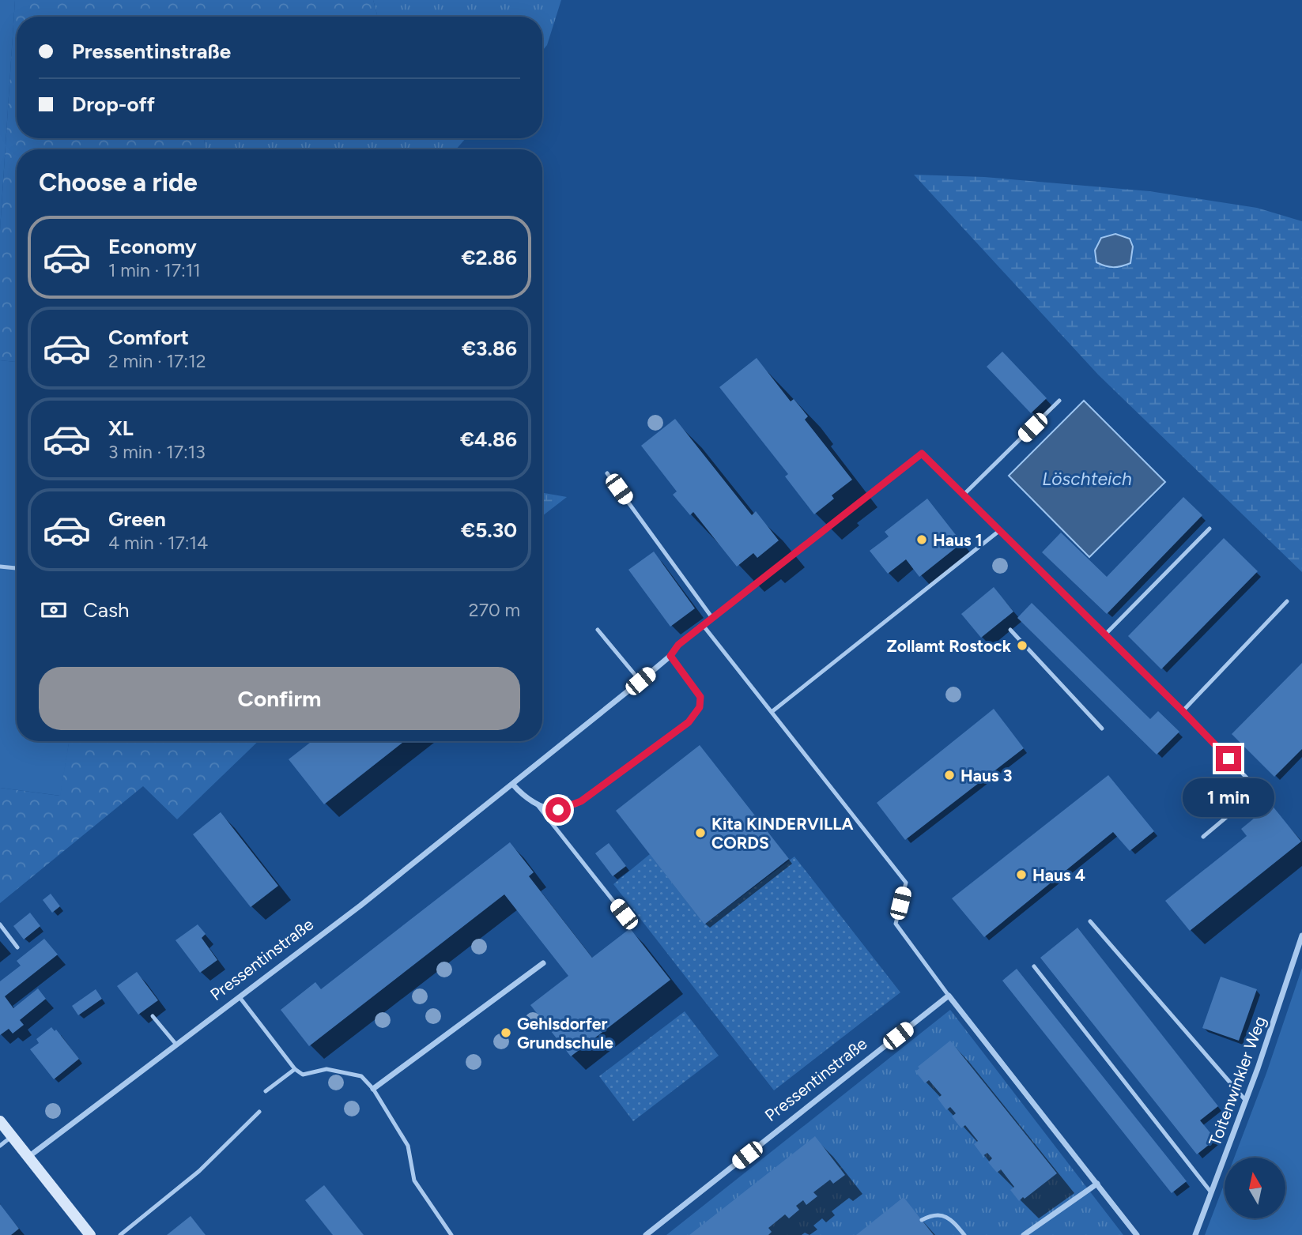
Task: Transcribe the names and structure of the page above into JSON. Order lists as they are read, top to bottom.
{
  "streets": {
    "street": ["Pressentinstraße", "Toitenwinkler Weg"]
  },
  "water": ["Löschteich"],
  "places": [
    "Haus 1",
    "Zollamt Rostock",
    "Haus 3",
    "Kita KINDERVILLA CORDS",
    "Haus 4",
    "Gehlsdorfer Grundschule"
  ],
  "north": "top",
  "page": {
    "banner": ["Pressentinstraße", "Drop-off"],
    "heading": "Choose a ride",
    "list": [
      {
        "name": "Economy",
        "note": "1 min · 17:11",
        "value": "€2.86"
      },
      {
        "name": "Comfort",
        "note": "2 min · 17:12",
        "value": "€3.86"
      },
      {
        "name": "XL",
        "note": "3 min · 17:13",
        "value": "€4.86"
      },
      {
        "name": "Green",
        "note": "4 min · 17:14",
        "value": "€5.30"
      }
    ],
    "pay": ["Cash", "270 m"],
    "buttons": "Confirm",
    "bubble": "1 min"
  }
}
